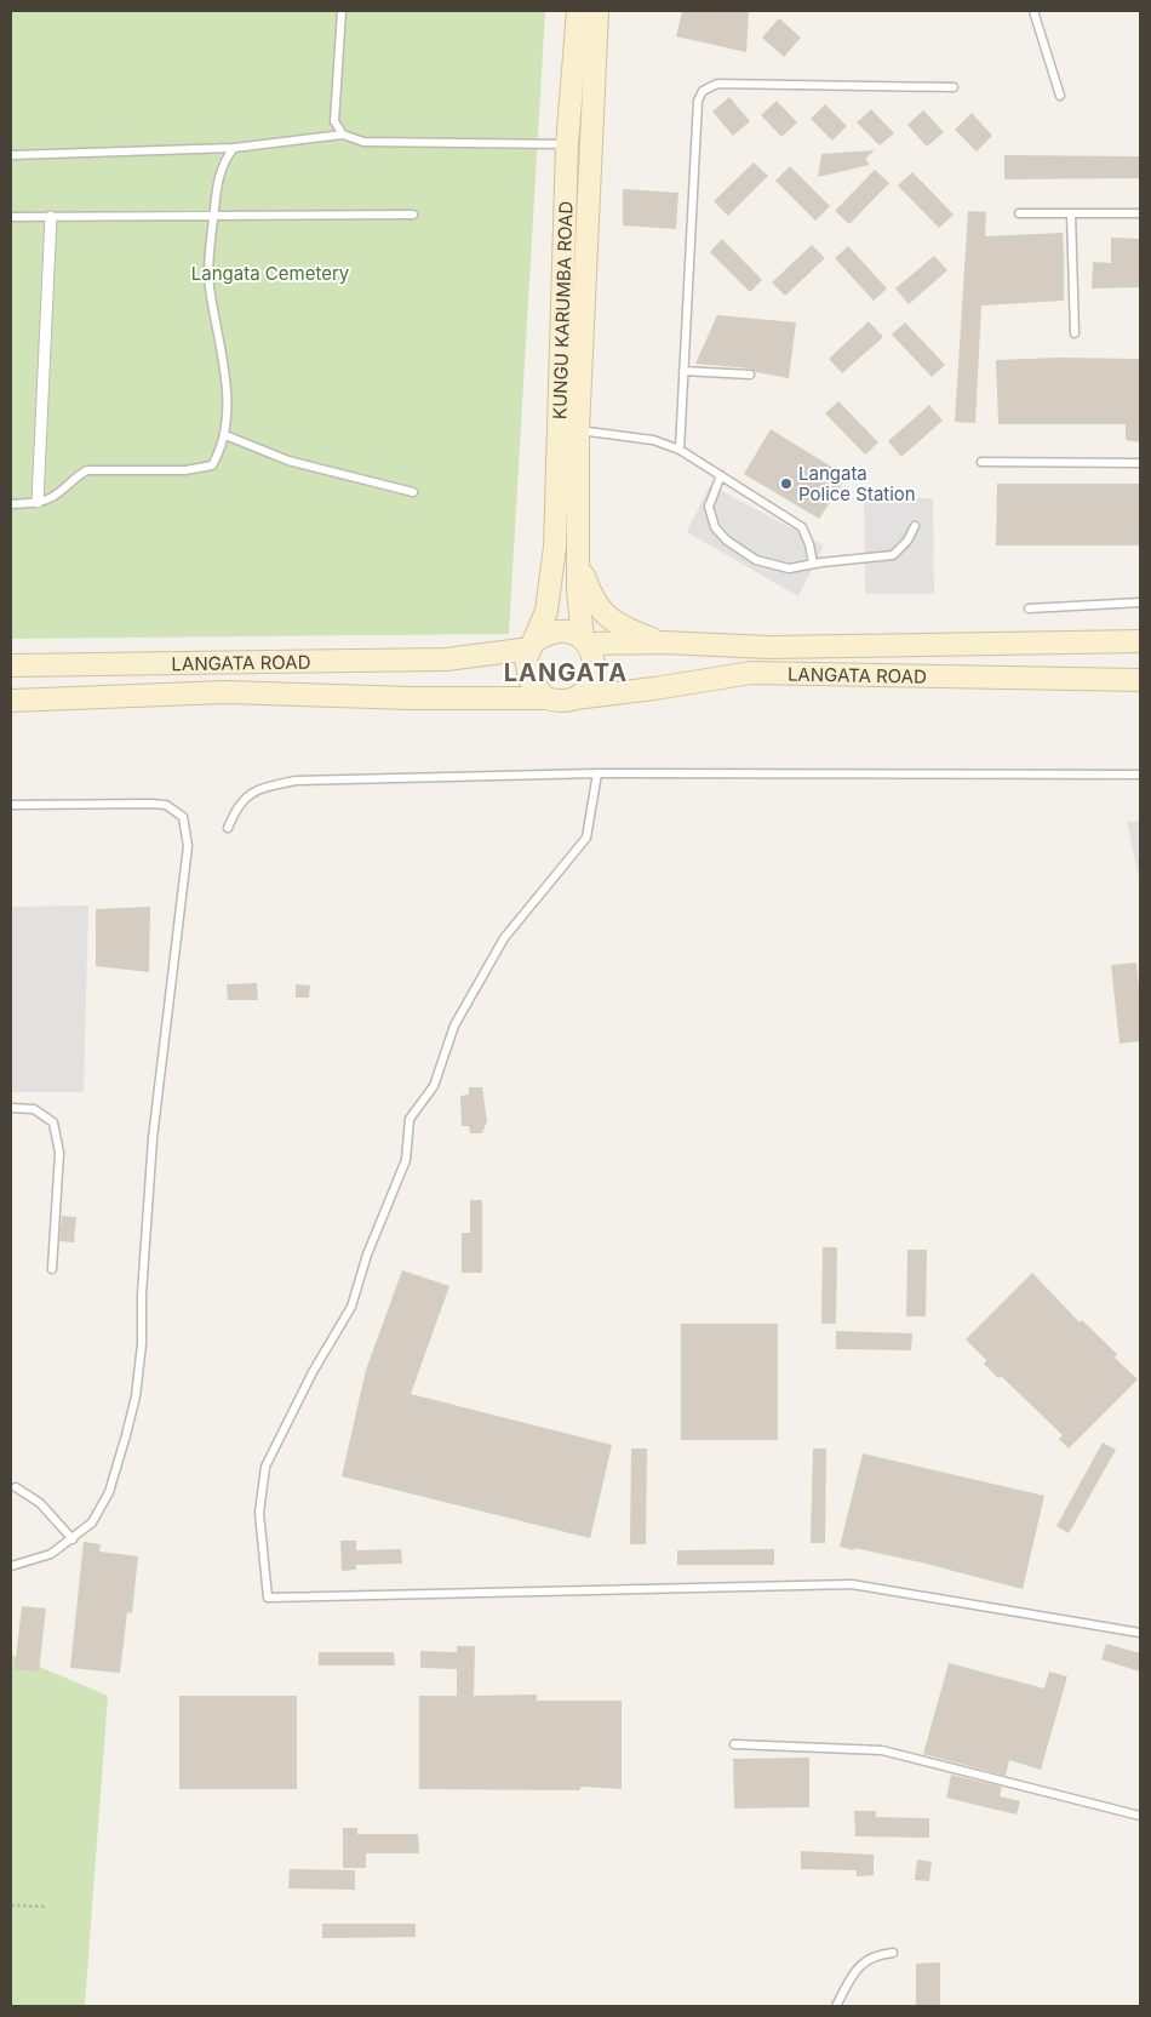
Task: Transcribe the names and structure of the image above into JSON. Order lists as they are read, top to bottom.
{
  "streets": {
    "main road": ["KUNGU KARUMBA ROAD", "LANGATA ROAD"]
  },
  "crossings": [
    ["KUNGU KARUMBA ROAD", "LANGATA ROAD"]
  ],
  "districts": ["LANGATA"],
  "parks": ["Langata Cemetery"],
  "places": ["Langata Police Station"]
}
